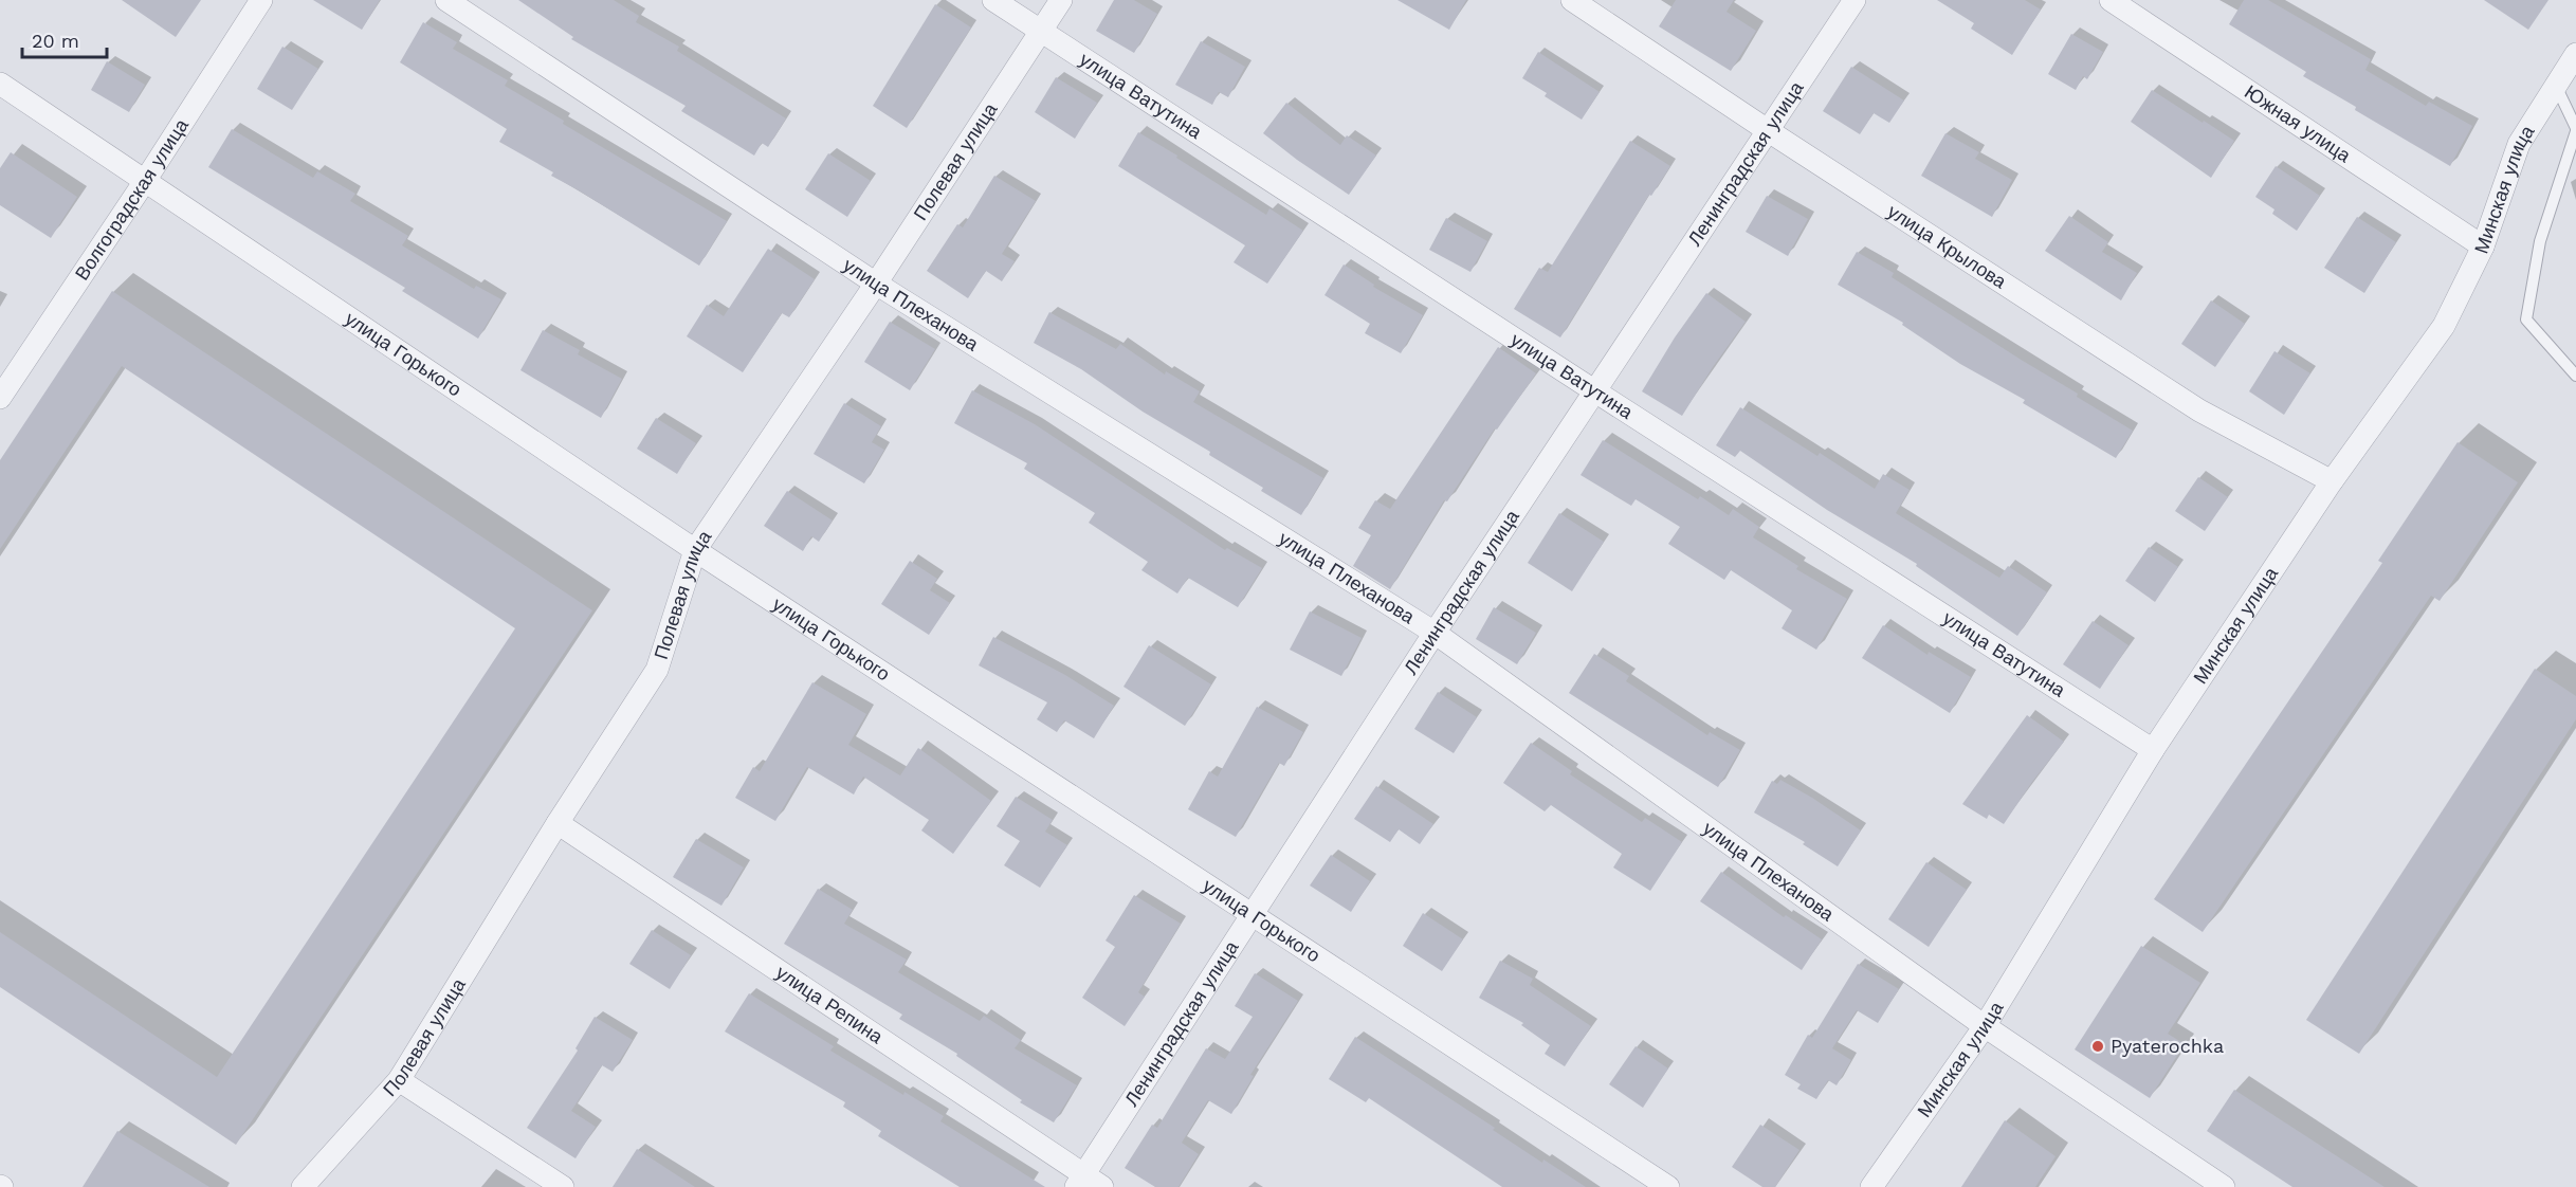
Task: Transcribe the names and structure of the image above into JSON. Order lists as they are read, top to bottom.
{
  "streets": {
    "street": [
      "улица Ватутина",
      "Южная улица",
      "Полевая улица",
      "Ленинградская улица",
      "Минская улица",
      "Волгоградская улица",
      "улица Крылова",
      "улица Плеханова",
      "улица Горького",
      "улица Репина"
    ]
  },
  "crossings": [
    ["улица Ватутина", "Полевая улица"],
    ["улица Ватутина", "Ленинградская улица"],
    ["улица Ватутина", "Минская улица"],
    ["Южная улица", "Минская улица"],
    ["Полевая улица", "улица Плеханова"],
    ["Полевая улица", "улица Горького"],
    ["Полевая улица", "улица Репина"],
    ["Ленинградская улица", "улица Крылова"],
    ["Ленинградская улица", "улица Плеханова"],
    ["Ленинградская улица", "улица Горького"],
    ["Ленинградская улица", "улица Репина"],
    ["Минская улица", "улица Крылова"],
    ["Минская улица", "улица Плеханова"],
    ["Волгоградская улица", "улица Горького"]
  ],
  "places": ["Pyaterochka"],
  "scale_bar": "20 m"
}
